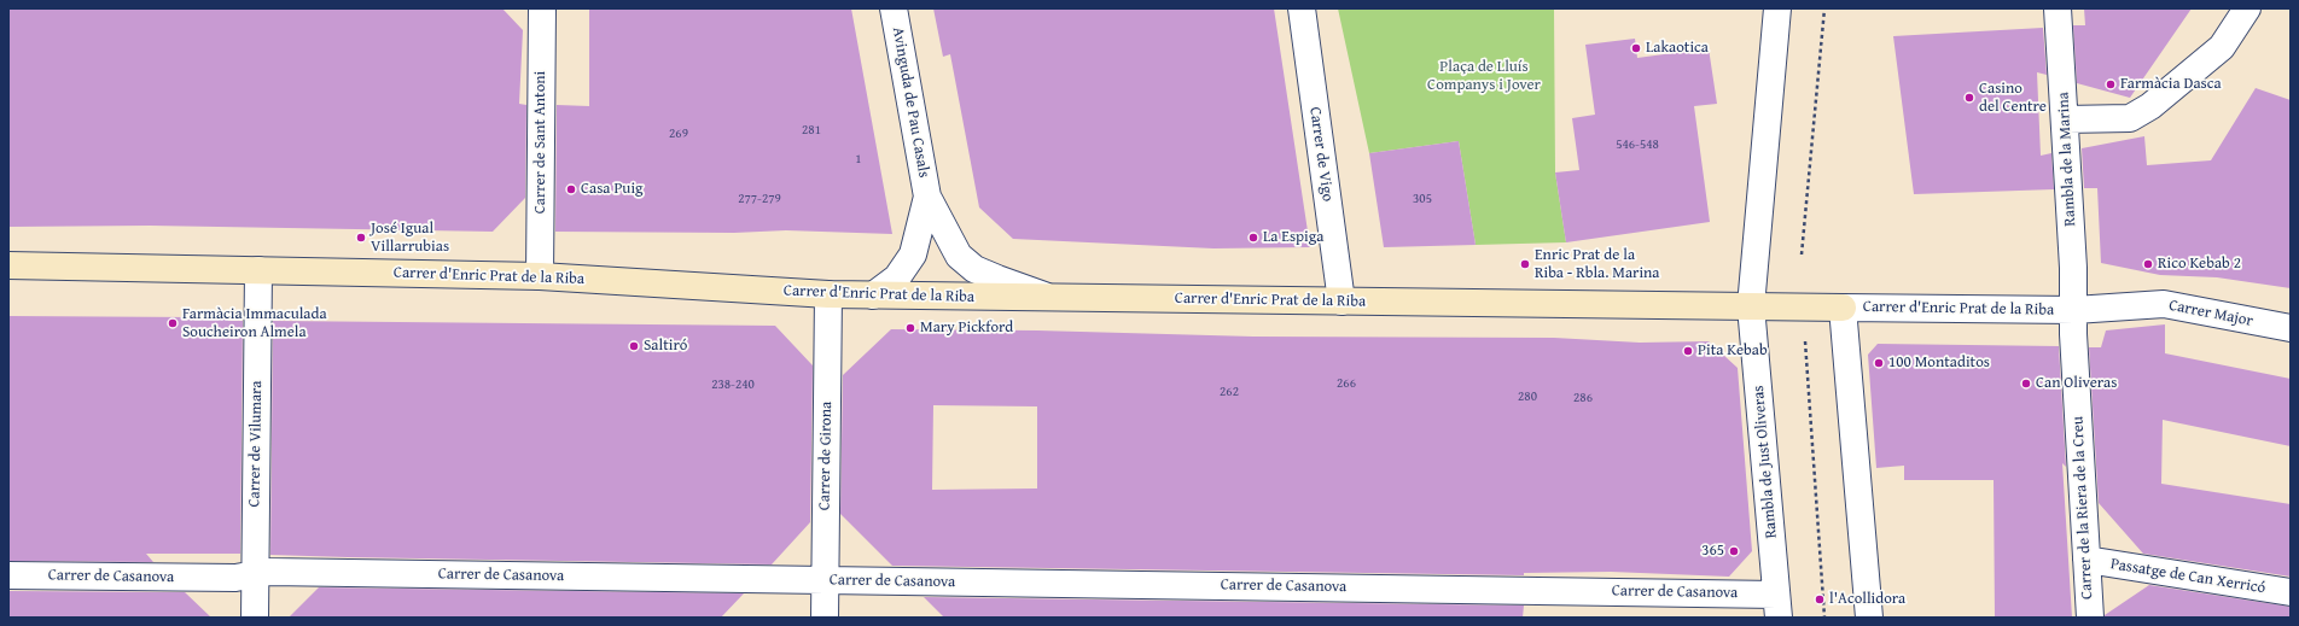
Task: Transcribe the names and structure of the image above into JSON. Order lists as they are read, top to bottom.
{
  "streets": {
    "street": [
      "Avinguda de Pau Casals",
      "Carrer de Sant Antoni",
      "Carrer de Vigo",
      "Rambla de la Marina",
      "Carrer d'Enric Prat de la Riba",
      "Carrer Major",
      "Carrer de Vilumara",
      "Carrer de Girona",
      "Rambla de Just Oliveras",
      "Carrer de la Riera de la Creu",
      "Carrer de Casanova",
      "Passatge de Can Xerricó"
    ]
  },
  "crossings": [
    ["Avinguda de Pau Casals", "Carrer d'Enric Prat de la Riba"],
    ["Carrer de Sant Antoni", "Carrer d'Enric Prat de la Riba"],
    ["Carrer de Vigo", "Carrer d'Enric Prat de la Riba"],
    ["Rambla de la Marina", "Carrer d'Enric Prat de la Riba"],
    ["Rambla de la Marina", "Carrer Major"],
    ["Rambla de la Marina", "Carrer de la Riera de la Creu"],
    ["Carrer d'Enric Prat de la Riba", "Carrer Major"],
    ["Carrer d'Enric Prat de la Riba", "Carrer de Vilumara"],
    ["Carrer d'Enric Prat de la Riba", "Carrer de Girona"],
    ["Carrer d'Enric Prat de la Riba", "Rambla de Just Oliveras"],
    ["Carrer d'Enric Prat de la Riba", "Carrer de la Riera de la Creu"],
    ["Carrer Major", "Carrer de la Riera de la Creu"],
    ["Carrer de Vilumara", "Carrer de Casanova"],
    ["Carrer de Girona", "Carrer de Casanova"],
    ["Rambla de Just Oliveras", "Carrer de Casanova"],
    ["Carrer de la Riera de la Creu", "Passatge de Can Xerricó"]
  ],
  "parks": ["Plaça de Lluís Companys i Jover"],
  "places": [
    "Lakaotica",
    "Farmàcia Dasca",
    "Casino del Centre",
    "Casa Puig",
    "José Igual Villarrubias",
    "La Espiga",
    "Enric Prat de la Riba - Rbla. Marina",
    "Rico Kebab 2",
    "Farmàcia Immaculada Soucheiron Almela",
    "Mary Pickford",
    "Saltiró",
    "Pita Kebab",
    "100 Montaditos",
    "Can Oliveras",
    "365",
    "l'Acollidora"
  ],
  "house_numbers": [
    "281",
    "269",
    "546-548",
    "1",
    "277-279",
    "305",
    "266",
    "238-240",
    "262",
    "280",
    "286"
  ]
}
